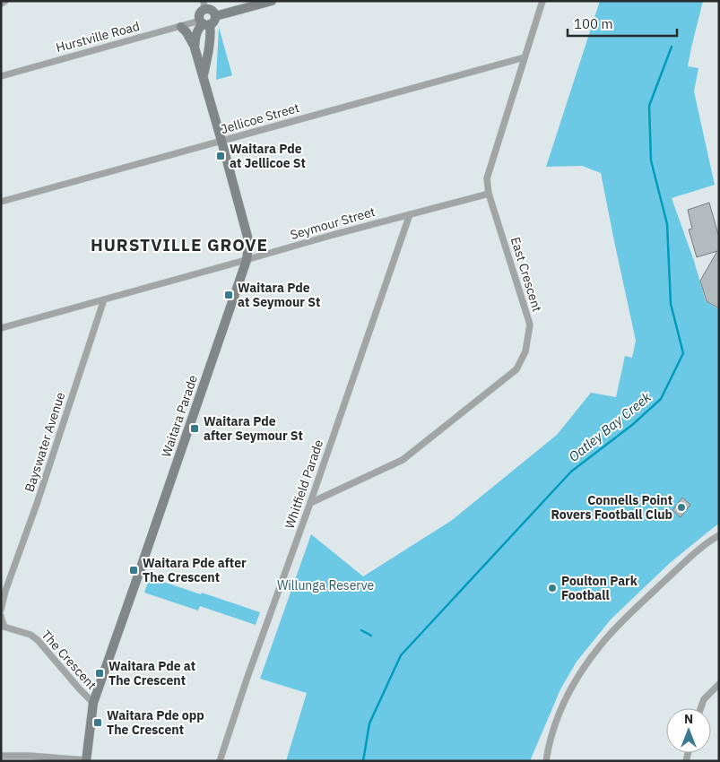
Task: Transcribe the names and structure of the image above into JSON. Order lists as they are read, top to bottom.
{
  "streets": {
    "street": [
      "Hurstville Road",
      "Jellicoe Street",
      "Seymour Street",
      "East Crescent",
      "Waitara Parade",
      "Bayswater Avenue",
      "Whitfield Parade",
      "The Crescent"
    ]
  },
  "crossings": [
    ["Hurstville Road", "Waitara Parade"],
    ["Jellicoe Street", "East Crescent"],
    ["Jellicoe Street", "Waitara Parade"],
    ["Seymour Street", "East Crescent"],
    ["Seymour Street", "Waitara Parade"],
    ["Seymour Street", "Bayswater Avenue"],
    ["Seymour Street", "Whitfield Parade"],
    ["East Crescent", "Whitfield Parade"],
    ["Waitara Parade", "The Crescent"]
  ],
  "districts": ["HURSTVILLE GROVE"],
  "water": ["Oatley Bay Creek"],
  "parks": ["Willunga Reserve"],
  "places": {
    "transit": [
      "Waitara Pde at Jellicoe St",
      "Waitara Pde at Seymour St",
      "Waitara Pde after Seymour St",
      "Waitara Pde after The Crescent",
      "Waitara Pde at The Crescent",
      "Waitara Pde opp The Crescent"
    ],
    "other": ["Connells Point Rovers Football Club", "Poulton Park Football"]
  },
  "scale_bar": "100 m",
  "north": "top"
}
